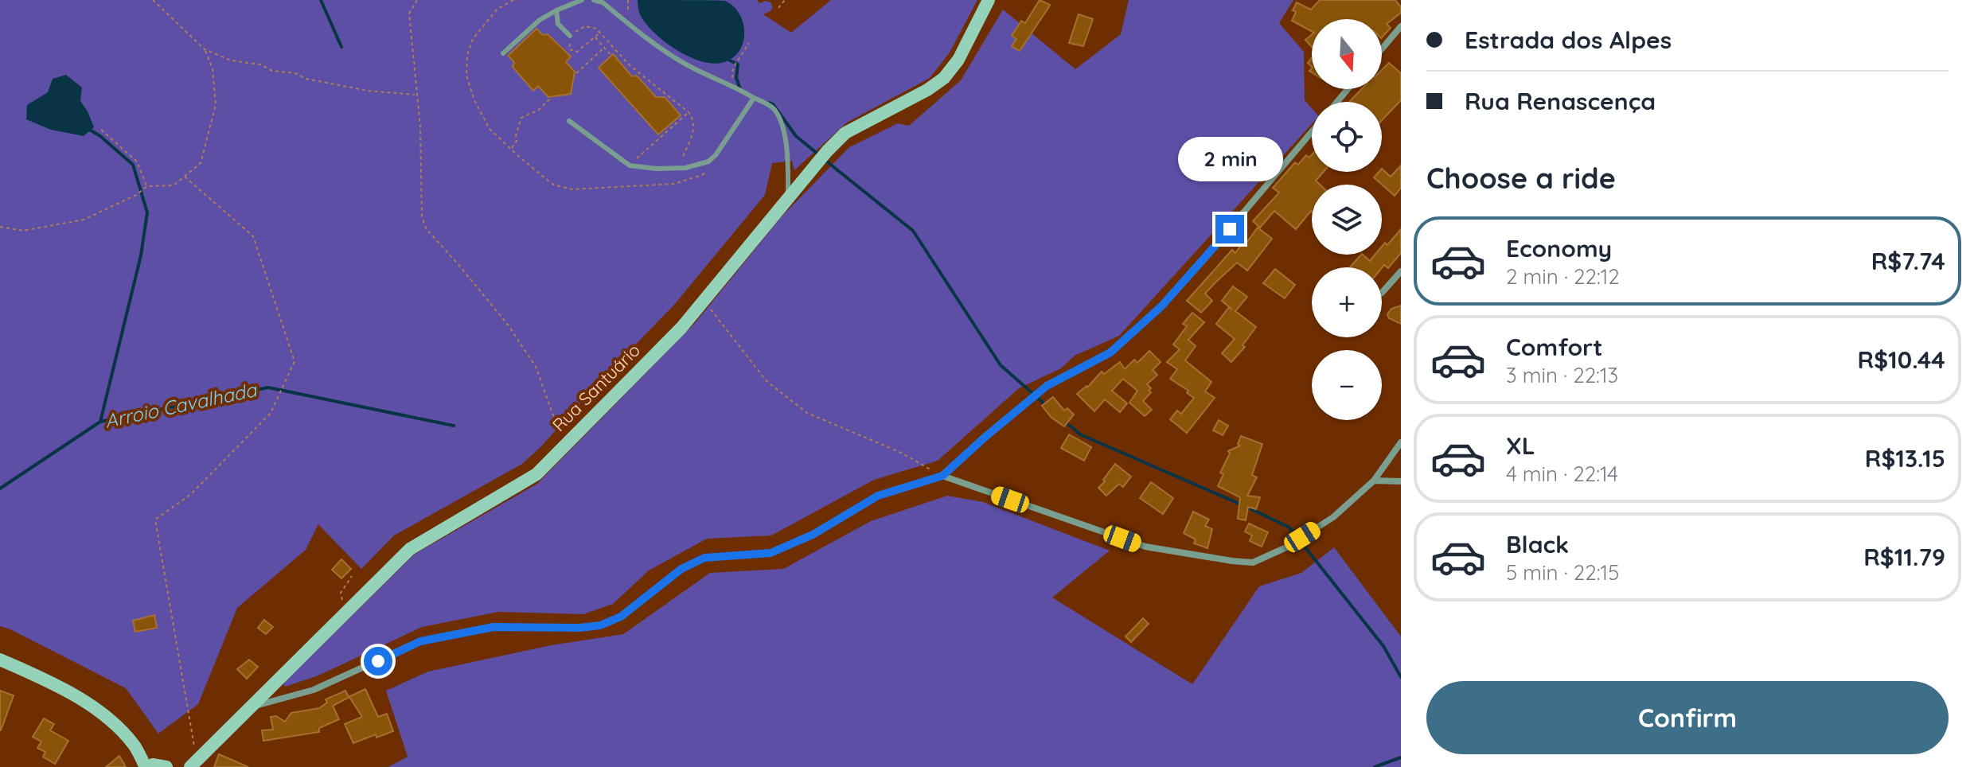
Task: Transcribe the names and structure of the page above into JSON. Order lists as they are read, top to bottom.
{
  "streets": {
    "street": ["Rua Santuário"]
  },
  "water": ["Arroio Cavalhada"],
  "north": "bottom",
  "page": {
    "banner": ["Estrada dos Alpes", "Rua Renascença"],
    "map_buttons": ["+", "−"],
    "bubble": "2 min",
    "heading": "Choose a ride",
    "list": [
      {
        "name": "Economy",
        "note": "2 min · 22:12",
        "value": "R$7.74"
      },
      {
        "name": "Comfort",
        "note": "3 min · 22:13",
        "value": "R$10.44"
      },
      {
        "name": "XL",
        "note": "4 min · 22:14",
        "value": "R$13.15"
      },
      {
        "name": "Black",
        "note": "5 min · 22:15",
        "value": "R$11.79"
      }
    ],
    "buttons": "Confirm"
  }
}
